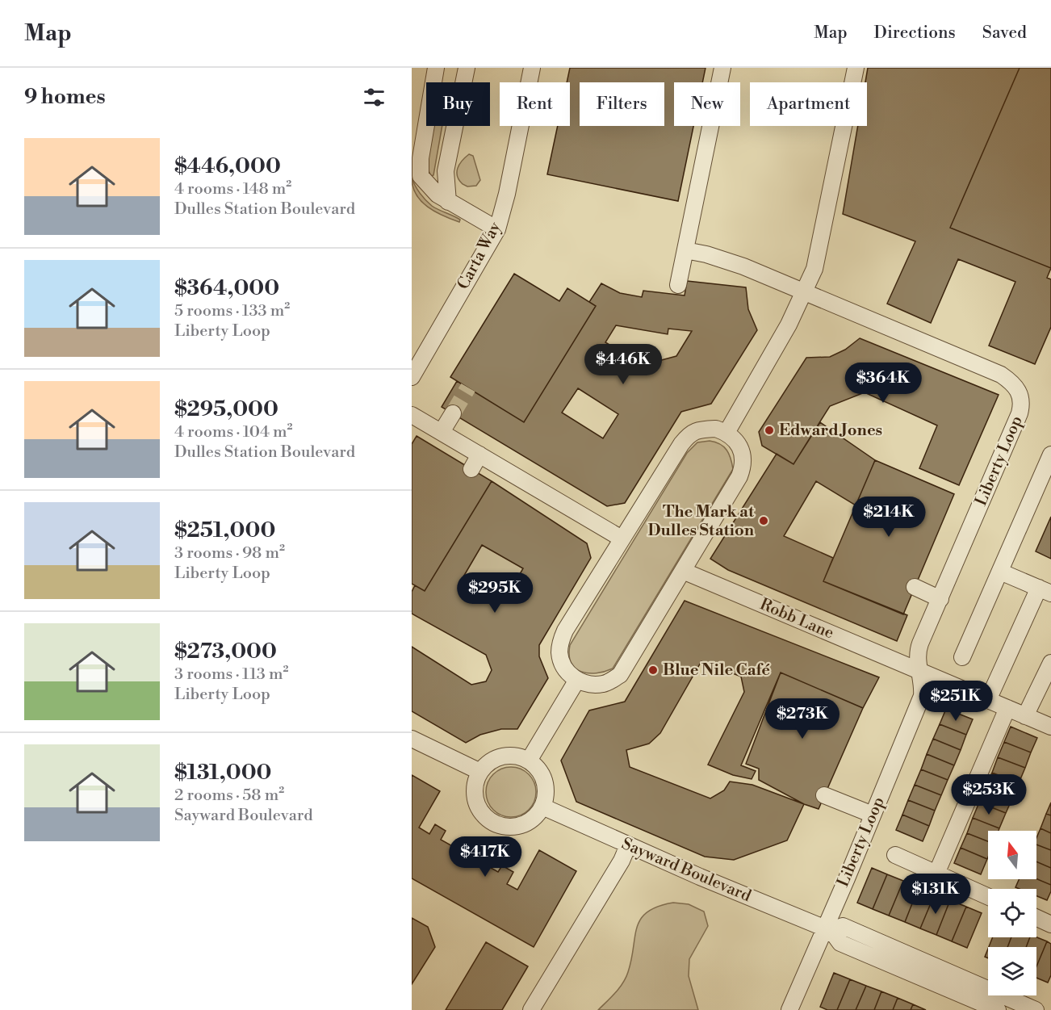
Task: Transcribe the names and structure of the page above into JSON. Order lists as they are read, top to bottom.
{
  "streets": {
    "street": [
      "Carta Way",
      "Liberty Loop",
      "Robb Lane",
      "Sayward Boulevard"
    ]
  },
  "crossings": [
    ["Liberty Loop", "Robb Lane"],
    ["Liberty Loop", "Sayward Boulevard"]
  ],
  "places": ["Edward Jones", "The Mark at Dulles Station", "Blue Nile Café"],
  "north": "top",
  "page": {
    "header": "Map",
    "nav": ["Map", "Directions", "Saved"],
    "heading": "9 homes",
    "chip": [
      "Buy",
      "Rent",
      "Filters",
      "New",
      "Apartment"
    ],
    "list": [
      {
        "name": "$446,000",
        "note": "4 rooms · 148 m² · Dulles Station Boulevard"
      },
      {
        "name": "$364,000",
        "note": "5 rooms · 133 m² · Liberty Loop"
      },
      {
        "name": "$295,000",
        "note": "4 rooms · 104 m² · Dulles Station Boulevard"
      },
      {
        "name": "$251,000",
        "note": "3 rooms · 98 m² · Liberty Loop"
      },
      {
        "name": "$273,000",
        "note": "3 rooms · 113 m² · Liberty Loop"
      },
      {
        "name": "$131,000",
        "note": "2 rooms · 58 m² · Sayward Boulevard"
      }
    ],
    "price": [
      "$446K",
      "$364K",
      "$214K",
      "$295K",
      "$251K",
      "$273K",
      "$253K",
      "$417K",
      "$131K"
    ]
  }
}
